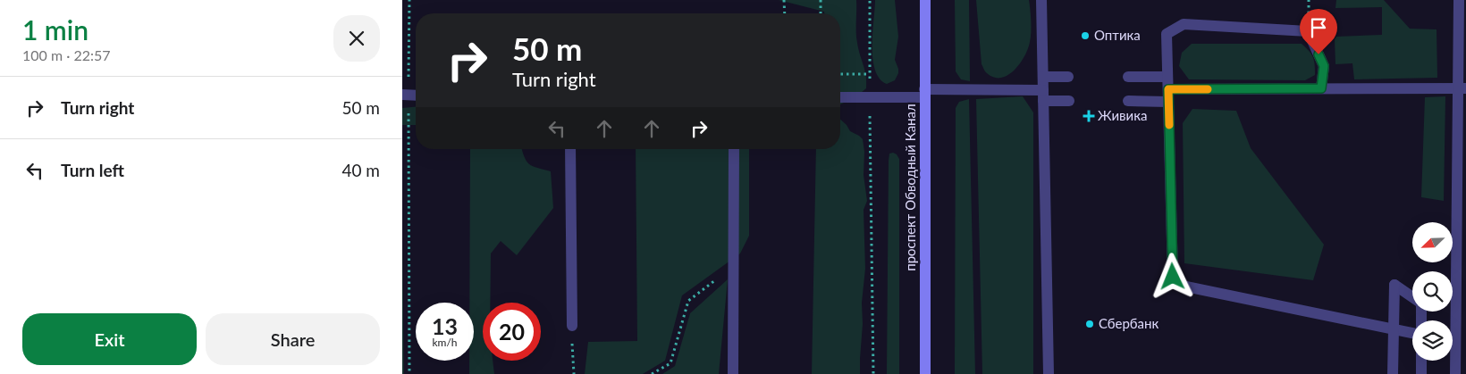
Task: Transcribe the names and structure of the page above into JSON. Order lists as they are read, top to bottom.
{
  "streets": {
    "main road": ["проспект Обводный Канал"]
  },
  "places": {
    "other": ["Оптика", "Сбербанк"],
    "health": ["Живика"]
  },
  "north": "bottom left",
  "page": {
    "heading": ["1 min", "100 m · 22:57"],
    "turn": ["50 m", "Turn right"],
    "list": [
      {
        "name": "Turn right",
        "value": "50 m"
      },
      {
        "name": "Turn left",
        "value": "40 m"
      }
    ],
    "speed": "13 km/h",
    "limit": "20",
    "buttons": ["Exit", "Share"]
  }
}
